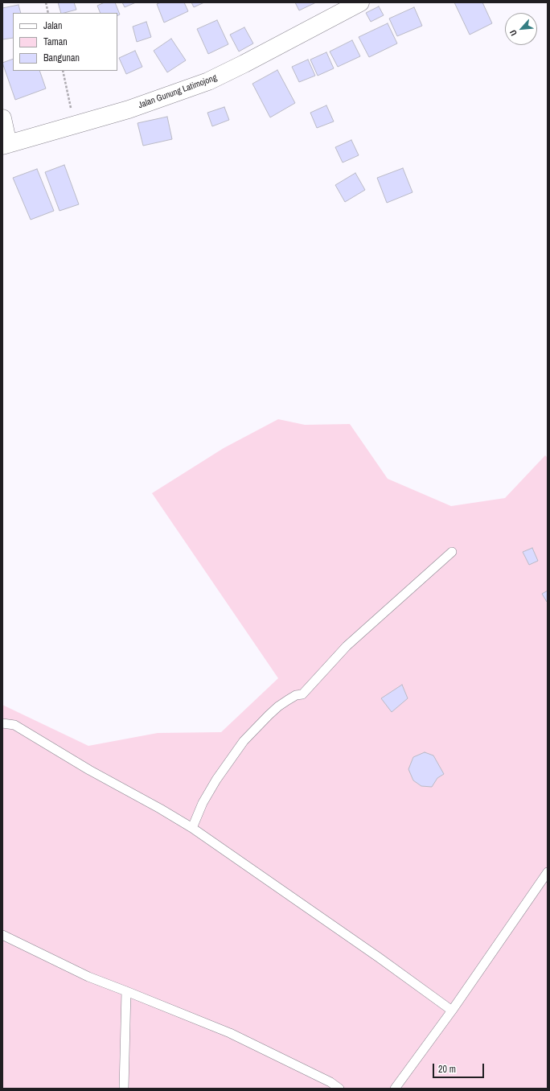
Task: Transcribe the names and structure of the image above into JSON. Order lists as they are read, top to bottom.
{
  "streets": {
    "street": ["Jalan Gunung Latimojong"]
  },
  "legend": ["Jalan", "Taman", "Bangunan"],
  "scale_bar": "20 m",
  "north": "bottom left"
}
